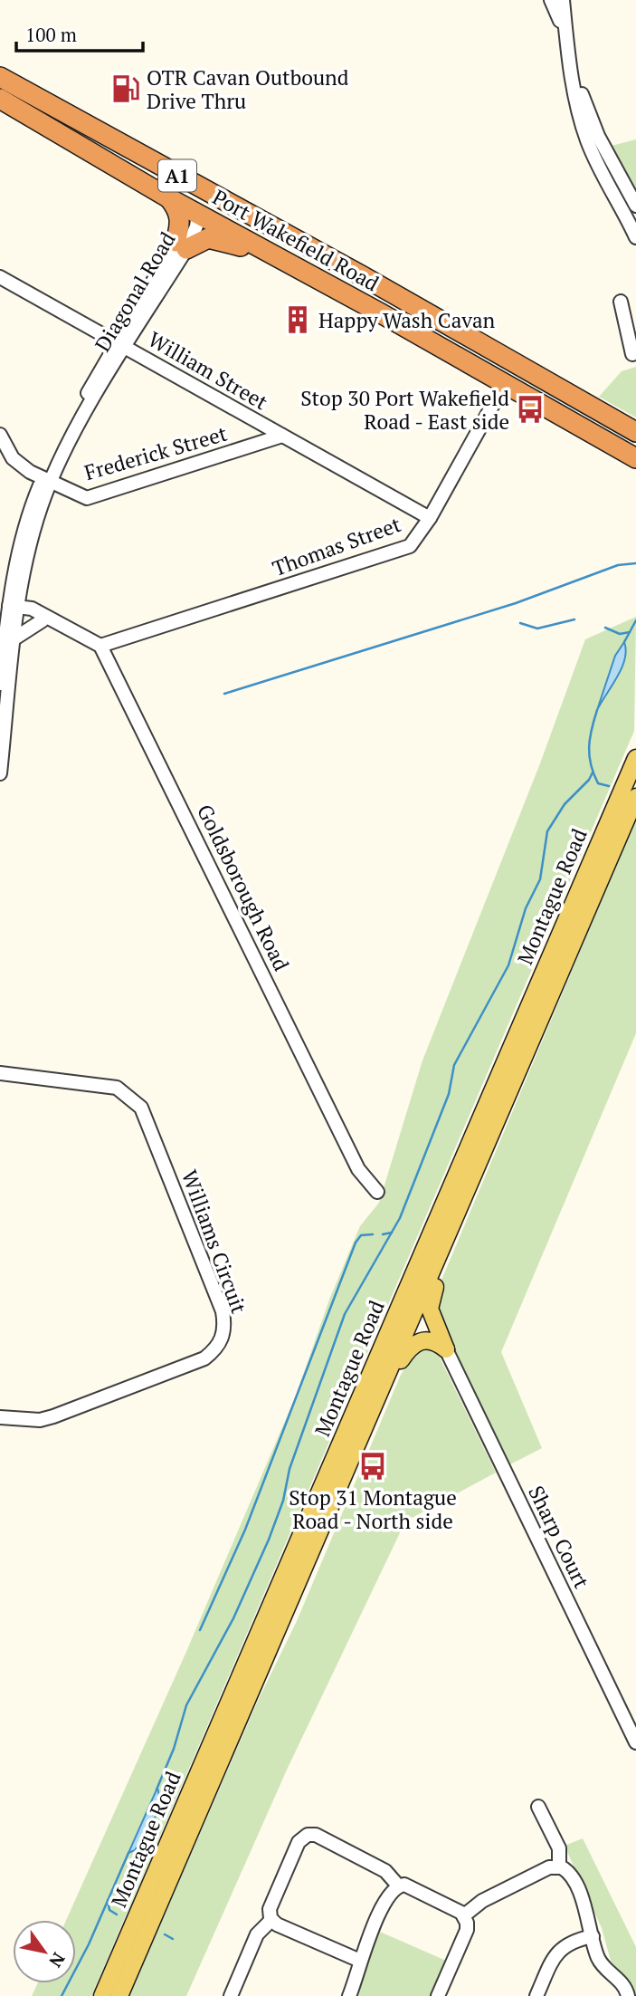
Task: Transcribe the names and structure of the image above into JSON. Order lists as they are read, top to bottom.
{
  "streets": {
    "highway": ["A1", "Port Wakefield Road"],
    "main road": ["Montague Road"],
    "street": [
      "Diagonal Road",
      "William Street",
      "Frederick Street",
      "Thomas Street",
      "Goldsborough Road",
      "Williams Circuit",
      "Sharp Court"
    ]
  },
  "crossings": [
    ["Port Wakefield Road", "Diagonal Road"],
    ["Port Wakefield Road", "Thomas Street"],
    ["Diagonal Road", "William Street"],
    ["Diagonal Road", "Frederick Street"],
    ["William Street", "Frederick Street"],
    ["William Street", "Thomas Street"],
    ["Thomas Street", "Goldsborough Road"]
  ],
  "places": {
    "fuel station": ["OTR Cavan Outbound Drive Thru"],
    "building": ["Happy Wash Cavan"],
    "bus stop": ["Stop 30 Port Wakefield Road - East side", "Stop 31 Montague Road - North side"]
  },
  "scale_bar": "100 m",
  "north": "bottom right"
}
